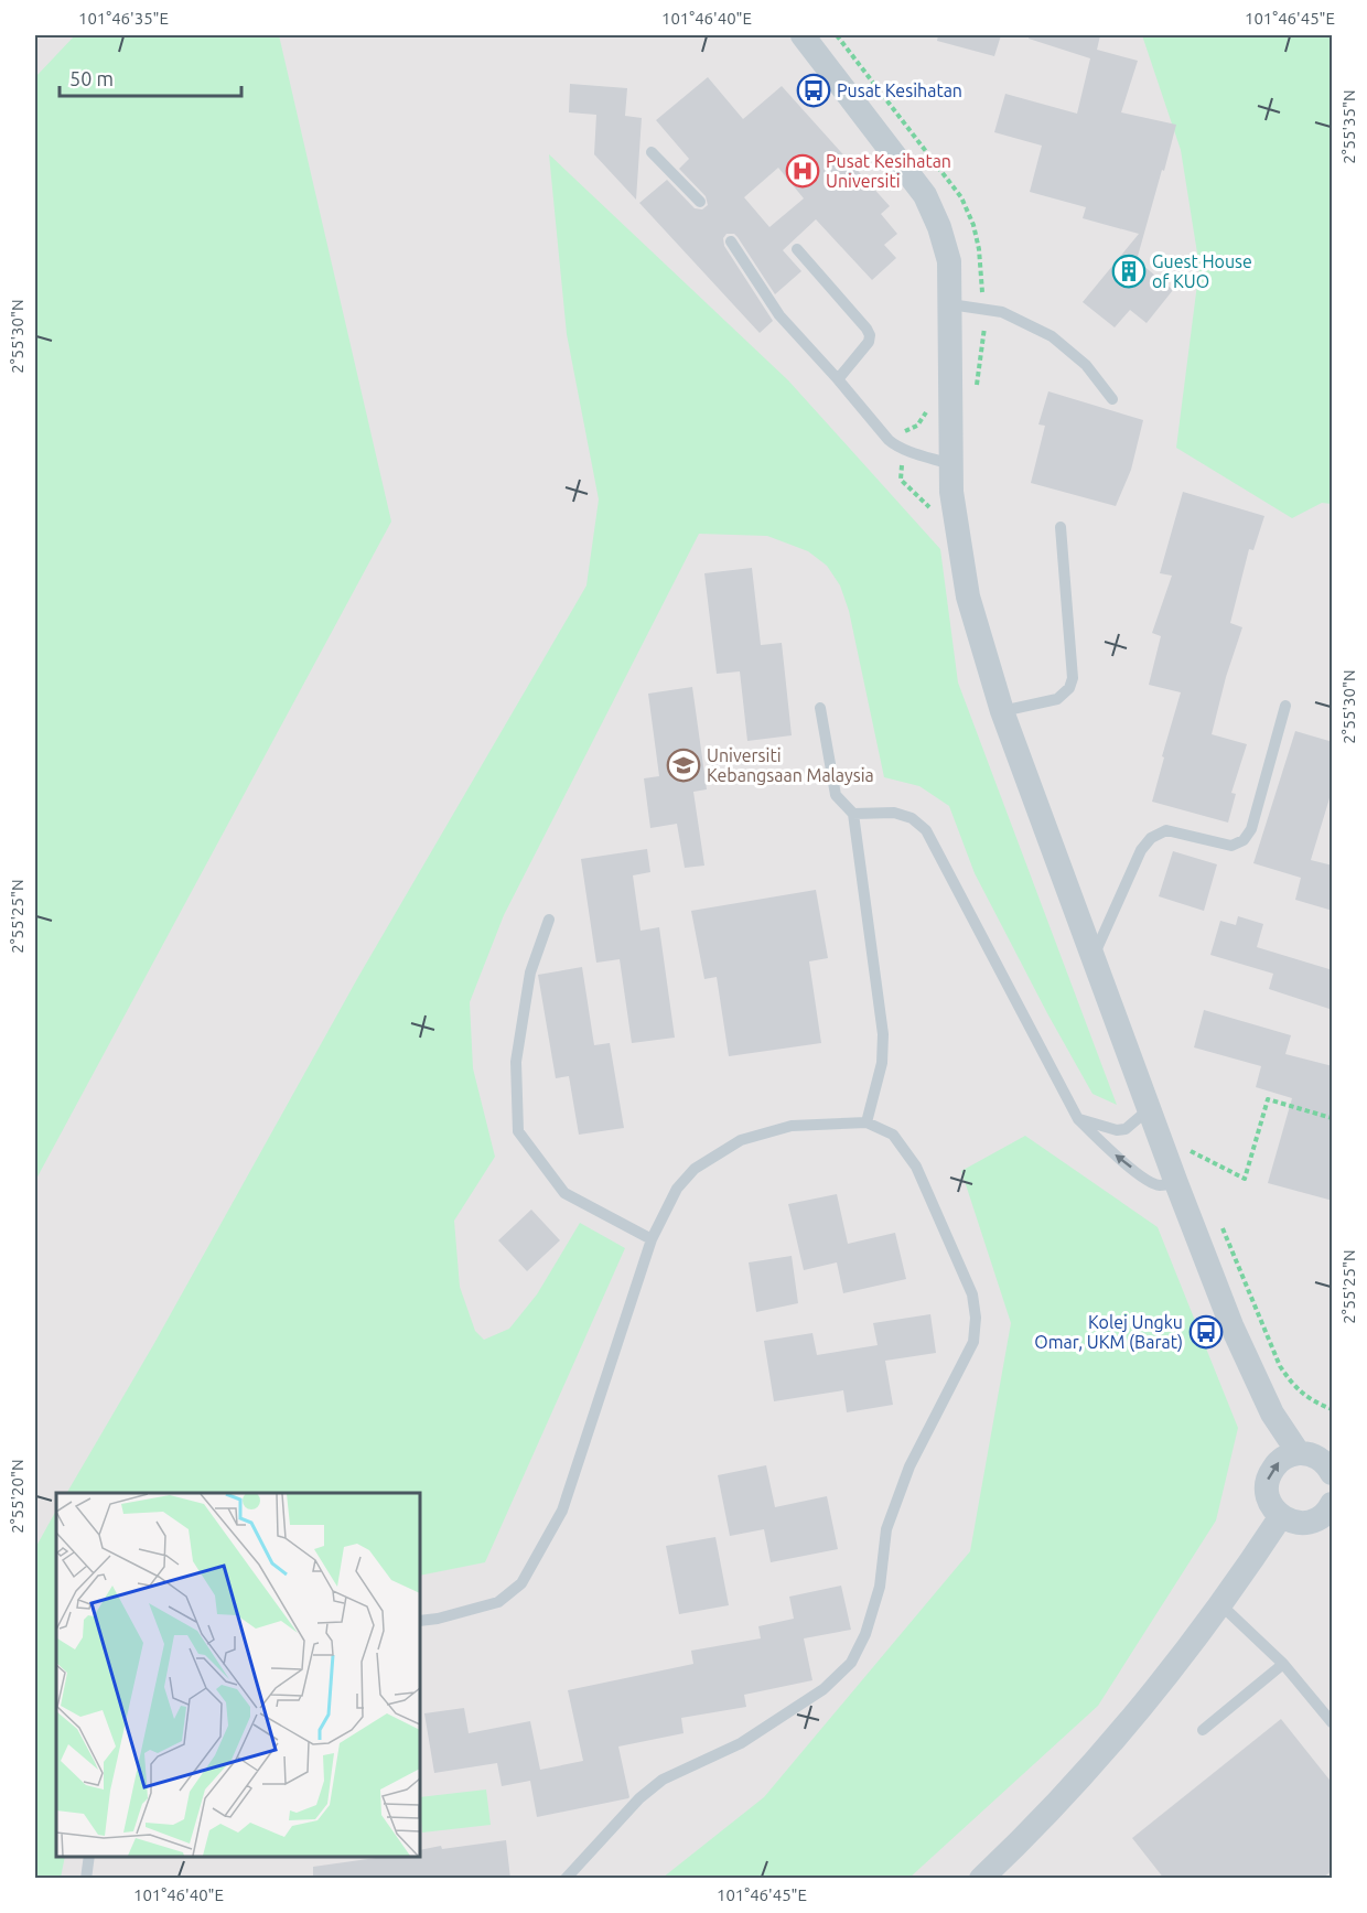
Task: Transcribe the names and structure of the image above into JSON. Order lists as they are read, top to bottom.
{
  "places": {
    "bus stop": ["Pusat Kesihatan", "Kolej Ungku Omar, UKM (Barat)"],
    "hospital": ["Pusat Kesihatan Universiti"],
    "building": ["Guest House of KUO"],
    "school or university": ["Universiti Kebangsaan Malaysia"]
  },
  "scale_bar": "50 m",
  "coordinates": [
    "101°46'35\"E",
    "101°46'40\"E",
    "101°46'45\"E",
    "2°55'35\"N",
    "2°55'30\"N",
    "2°55'25\"N",
    "2°55'20\"N"
  ]
}
